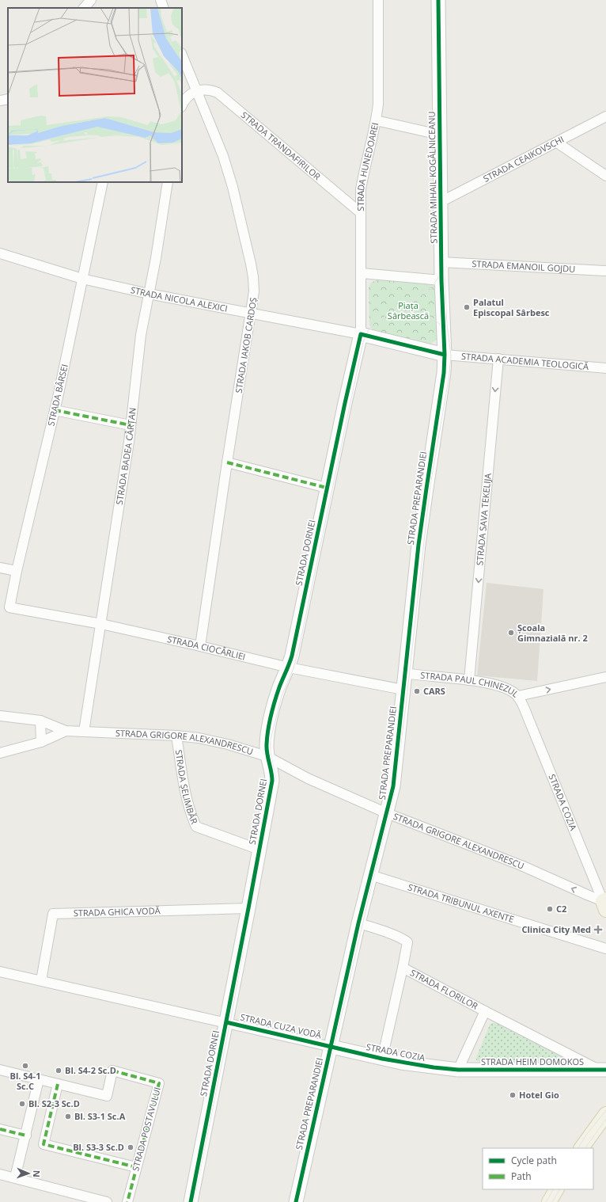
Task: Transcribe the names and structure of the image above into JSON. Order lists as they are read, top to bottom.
{
  "streets": {
    "main road": [
      "STRADA MIHAIL KOGĂLNICEANU",
      "STRADA PREPARANDIEI",
      "STRADA DORNEI",
      "STRADA COZIA",
      "STRADA HEIM DOMOKOS"
    ],
    "street": [
      "STRADA TRANDAFIRILOR",
      "STRADA CEAIKOVSCHI",
      "STRADA HUNEDOAREI",
      "STRADA EMANOIL GOJDU",
      "STRADA NICOLA ALEXICI",
      "STRADA IAKOB CARDOȘ",
      "STRADA ACADEMIA TEOLOGICĂ",
      "STRADA BÂRSEI",
      "STRADA BADEA CÂRȚAN",
      "STRADA SAVA TEKELIJA",
      "STRADA CIOCÂRLIEI",
      "STRADA PAUL CHINEZUL",
      "STRADA GRIGORE ALEXANDRESCU",
      "STRADA ȘELIMBĂR",
      "STRADA TRIBUNUL AXENTE",
      "STRADA GHICA VODĂ",
      "STRADA FLORILOR",
      "STRADA CUZA VODĂ",
      "STRADA POSTAVULUI"
    ]
  },
  "crossings": [
    ["STRADA TRANDAFIRILOR", "STRADA HUNEDOAREI"],
    ["STRADA TRANDAFIRILOR", "STRADA IAKOB CARDOȘ"],
    ["STRADA CEAIKOVSCHI", "STRADA MIHAIL KOGĂLNICEANU"],
    ["STRADA HUNEDOAREI", "STRADA NICOLA ALEXICI"],
    ["STRADA HUNEDOAREI", "STRADA DORNEI"],
    ["STRADA MIHAIL KOGĂLNICEANU", "STRADA EMANOIL GOJDU"],
    ["STRADA MIHAIL KOGĂLNICEANU", "STRADA ACADEMIA TEOLOGICĂ"],
    ["STRADA MIHAIL KOGĂLNICEANU", "STRADA PREPARANDIEI"],
    ["STRADA NICOLA ALEXICI", "STRADA IAKOB CARDOȘ"],
    ["STRADA NICOLA ALEXICI", "STRADA BÂRSEI"],
    ["STRADA NICOLA ALEXICI", "STRADA BADEA CÂRȚAN"],
    ["STRADA NICOLA ALEXICI", "STRADA DORNEI"],
    ["STRADA IAKOB CARDOȘ", "STRADA CIOCÂRLIEI"],
    ["STRADA ACADEMIA TEOLOGICĂ", "STRADA PREPARANDIEI"],
    ["STRADA ACADEMIA TEOLOGICĂ", "STRADA SAVA TEKELIJA"],
    ["STRADA BÂRSEI", "STRADA CIOCÂRLIEI"],
    ["STRADA BADEA CÂRȚAN", "STRADA CIOCÂRLIEI"],
    ["STRADA BADEA CÂRȚAN", "STRADA GRIGORE ALEXANDRESCU"],
    ["STRADA PREPARANDIEI", "STRADA CIOCÂRLIEI"],
    ["STRADA PREPARANDIEI", "STRADA PAUL CHINEZUL"],
    ["STRADA PREPARANDIEI", "STRADA GRIGORE ALEXANDRESCU"],
    ["STRADA PREPARANDIEI", "STRADA COZIA"],
    ["STRADA PREPARANDIEI", "STRADA TRIBUNUL AXENTE"],
    ["STRADA PREPARANDIEI", "STRADA FLORILOR"],
    ["STRADA PREPARANDIEI", "STRADA CUZA VODĂ"],
    ["STRADA SAVA TEKELIJA", "STRADA PAUL CHINEZUL"],
    ["STRADA DORNEI", "STRADA CIOCÂRLIEI"],
    ["STRADA DORNEI", "STRADA GRIGORE ALEXANDRESCU"],
    ["STRADA DORNEI", "STRADA ȘELIMBĂR"],
    ["STRADA DORNEI", "STRADA GHICA VODĂ"],
    ["STRADA DORNEI", "STRADA CUZA VODĂ"],
    ["STRADA PAUL CHINEZUL", "STRADA COZIA"],
    ["STRADA GRIGORE ALEXANDRESCU", "STRADA ȘELIMBĂR"],
    ["STRADA GRIGORE ALEXANDRESCU", "STRADA COZIA"],
    ["STRADA COZIA", "STRADA FLORILOR"],
    ["STRADA COZIA", "STRADA CUZA VODĂ"],
    ["STRADA COZIA", "STRADA HEIM DOMOKOS"],
    ["STRADA GHICA VODĂ", "STRADA CUZA VODĂ"],
    ["STRADA FLORILOR", "STRADA HEIM DOMOKOS"]
  ],
  "one_way": ["STRADA SAVA TEKELIJA", "STRADA PAUL CHINEZUL", "STRADA GRIGORE ALEXANDRESCU"],
  "parks": ["Piața Sârbească"],
  "places": {
    "other": [
      "Palatul Episcopal Sârbesc",
      "Școala Gimnazială nr. 2",
      "CARS",
      "C2",
      "Bl. S4-1 Sc.C",
      "Bl. S4-2 Sc.D",
      "Hotel Gio",
      "Bl. S2-3 Sc.D",
      "Bl. S3-1 Sc.A",
      "Bl. S3-3 Sc.D"
    ],
    "health": ["Clinica City Med"]
  },
  "legend": ["Cycle path", "Path"],
  "north": "right"
}
